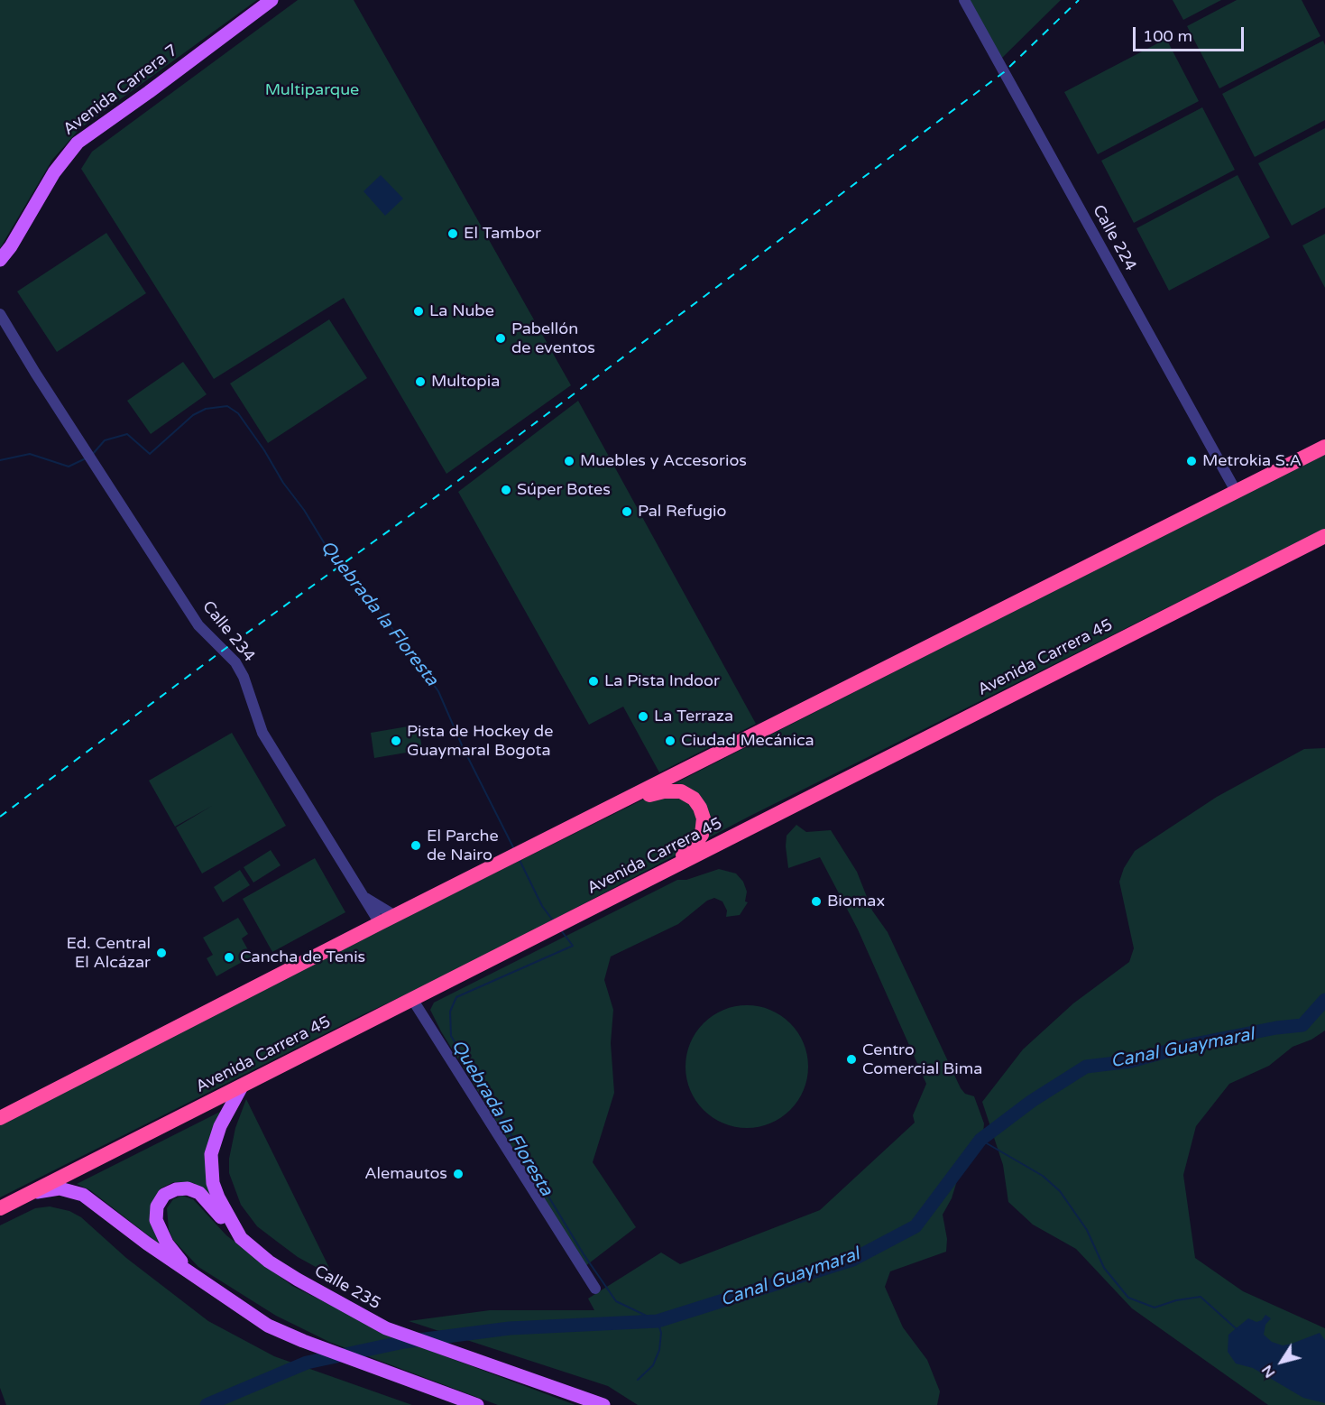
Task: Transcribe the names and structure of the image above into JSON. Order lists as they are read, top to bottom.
{
  "streets": {
    "highway": ["Avenida Carrera 45"],
    "main road": ["Avenida Carrera 7", "Calle 235"],
    "street": ["Calle 224", "Calle 234"]
  },
  "crossings": [
    ["Avenida Carrera 45", "Calle 235"]
  ],
  "water": ["Quebrada la Floresta", "Canal Guaymaral"],
  "parks": ["Multiparque"],
  "places": [
    "El Tambor",
    "La Nube",
    "Pabellón de eventos",
    "Multopia",
    "Muebles y Accesorios",
    "Metrokia S.A",
    "Súper Botes",
    "Pal Refugio",
    "La Pista Indoor",
    "La Terraza",
    "Pista de Hockey de Guaymaral Bogota",
    "Ciudad Mecánica",
    "El Parche de Nairo",
    "Biomax",
    "Ed. Central El Alcázar",
    "Cancha de Tenis",
    "Centro Comercial Bima",
    "Alemautos"
  ],
  "scale_bar": "100 m",
  "north": "bottom left"
}
